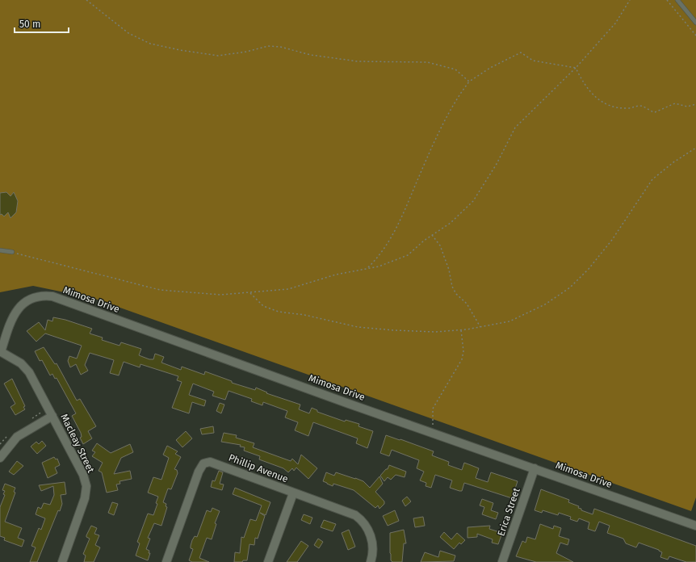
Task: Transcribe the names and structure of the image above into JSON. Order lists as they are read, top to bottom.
{
  "streets": {
    "street": [
      "Mimosa Drive",
      "Macleay Street",
      "Phillip Avenue",
      "Erica Street"
    ]
  },
  "crossings": [
    ["Mimosa Drive", "Macleay Street"],
    ["Mimosa Drive", "Erica Street"]
  ],
  "scale_bar": "50 m"
}
